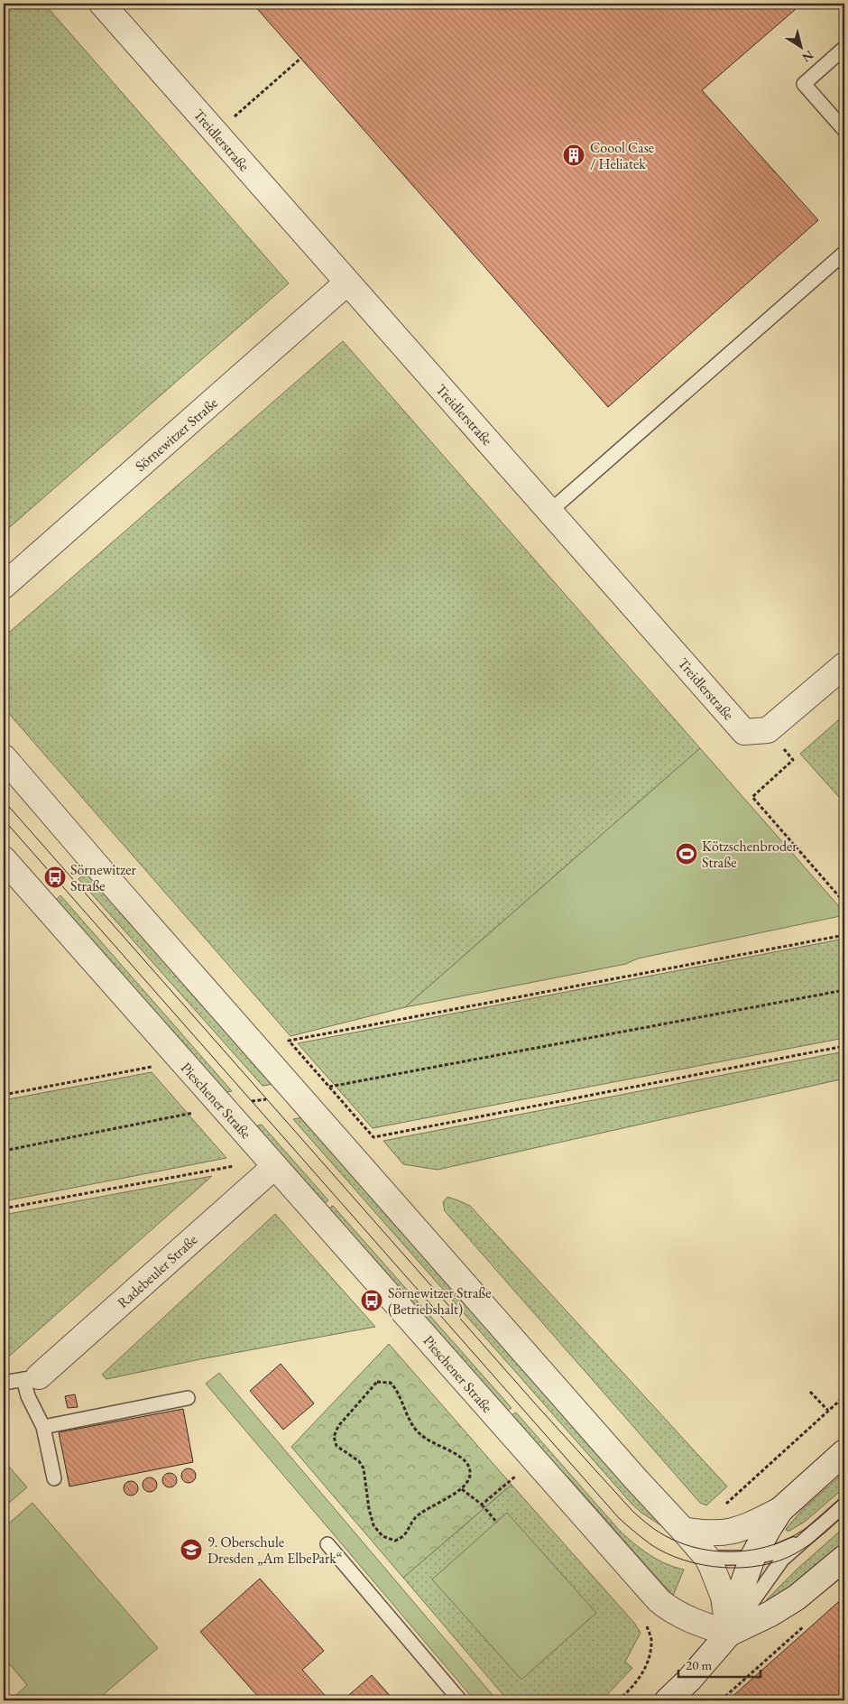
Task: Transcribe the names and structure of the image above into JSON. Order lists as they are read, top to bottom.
{
  "streets": {
    "street": [
      "Treidlerstraße",
      "Sörnewitzer Straße",
      "Pieschener Straße",
      "Radebeuler Straße"
    ]
  },
  "crossings": [
    ["Treidlerstraße", "Sörnewitzer Straße"],
    ["Pieschener Straße", "Radebeuler Straße"]
  ],
  "places": {
    "building": ["Coool Case / Heliatek"],
    "sports": ["Kötzschenbroder Straße"],
    "bus stop": ["Sörnewitzer Straße", "Sörnewitzer Straße (Betriebshalt)"],
    "school or university": ["9. Oberschule Dresden „Am ElbePark“"]
  },
  "scale_bar": "20 m",
  "north": "bottom right"
}
